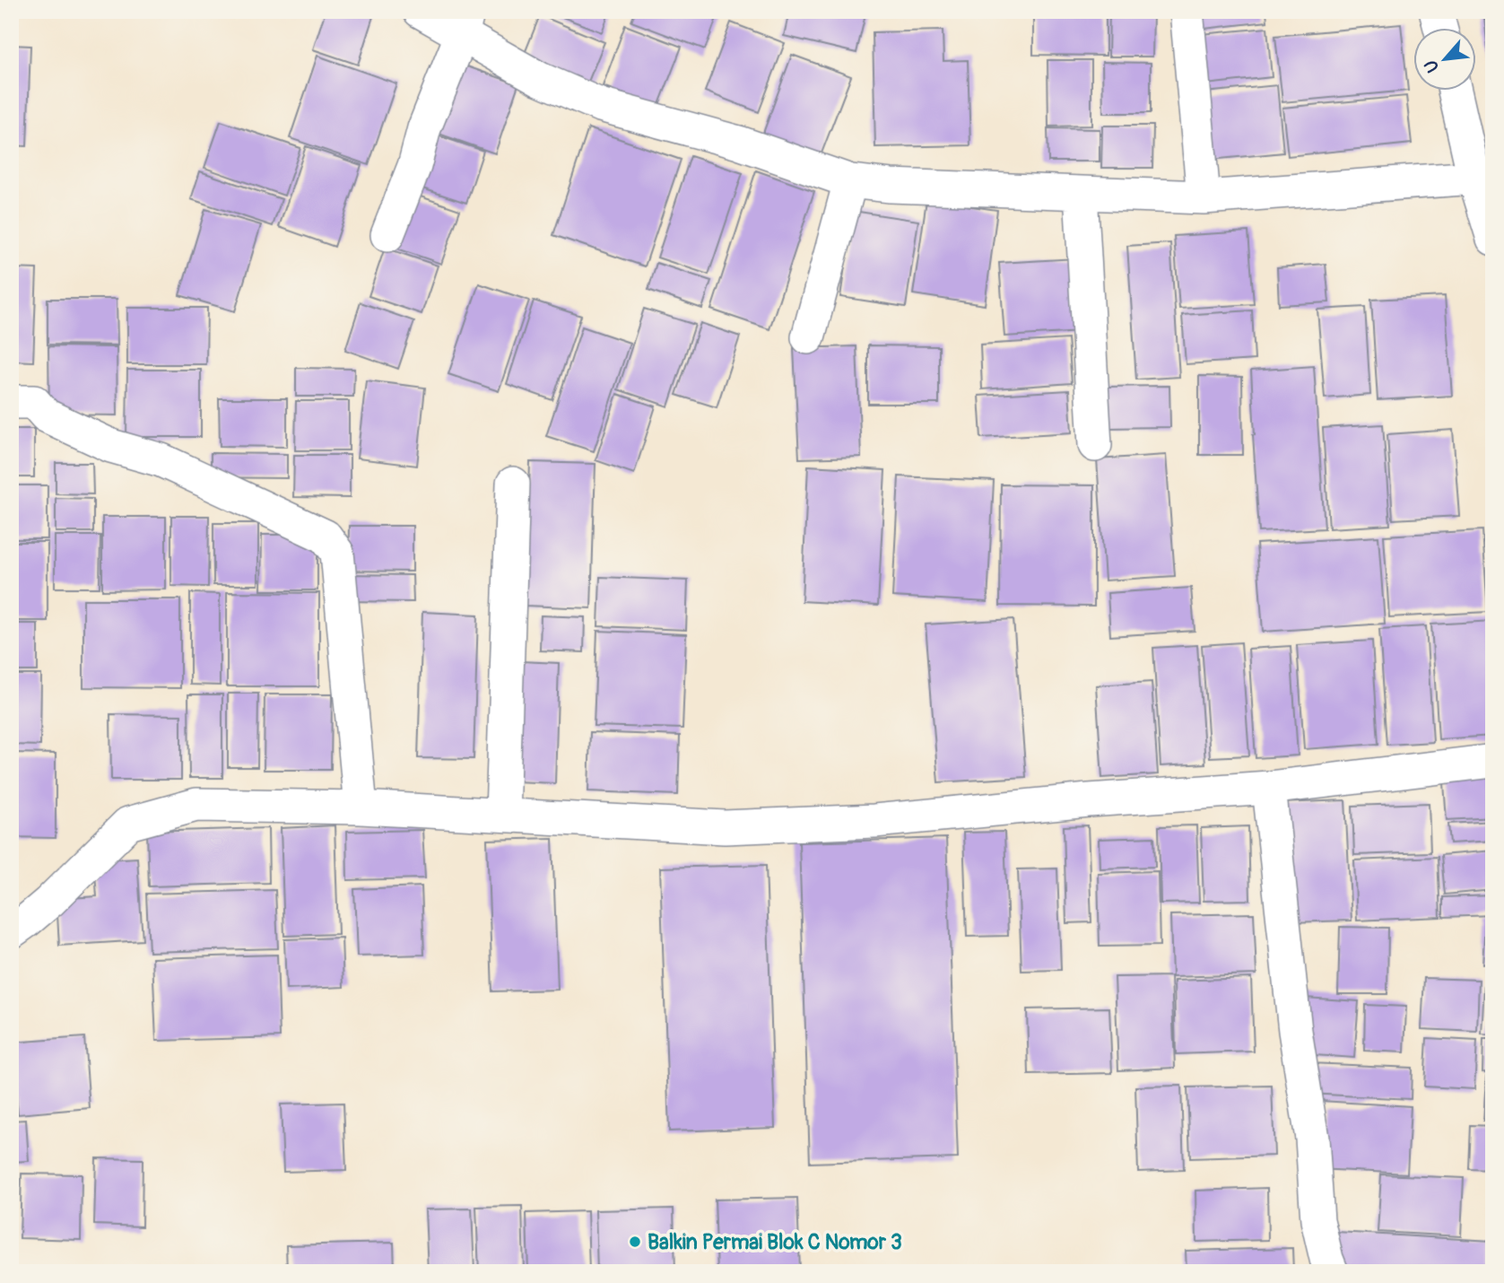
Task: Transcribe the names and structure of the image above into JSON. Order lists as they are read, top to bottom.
{
  "places": ["Balkin Permai Blok C Nomor 3"],
  "north": "bottom left"
}
